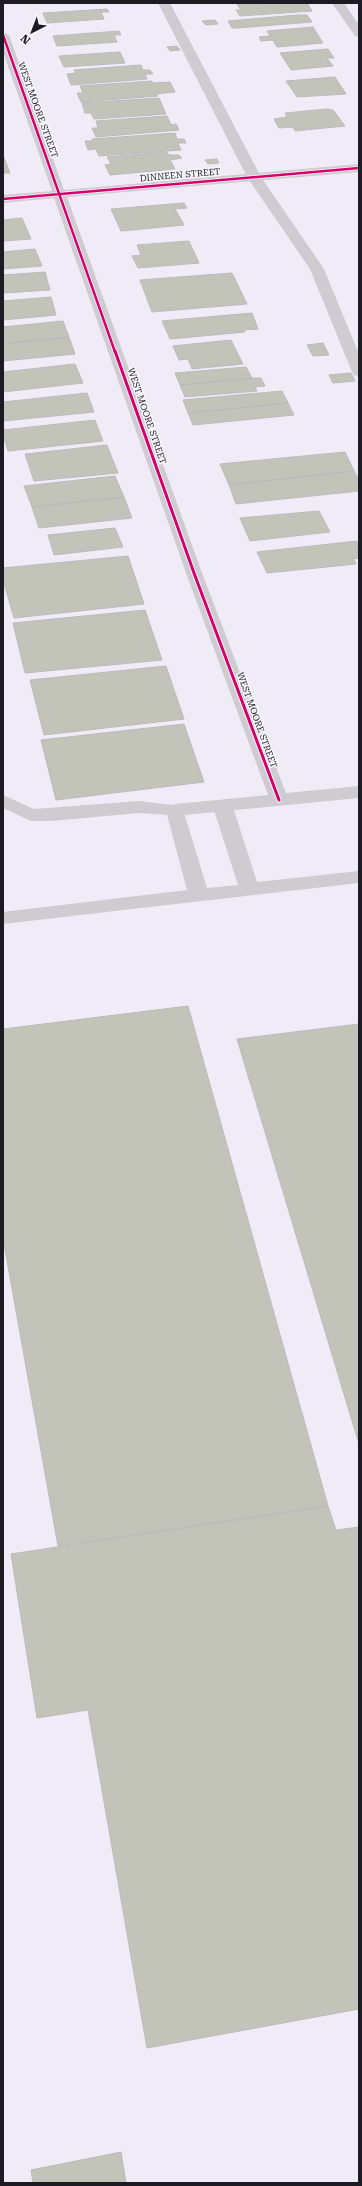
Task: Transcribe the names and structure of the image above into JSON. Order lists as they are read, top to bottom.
{
  "streets": {
    "street": ["WEST MOORE STREET", "DINNEEN STREET"]
  },
  "crossings": [
    ["WEST MOORE STREET", "DINNEEN STREET"]
  ],
  "north": "bottom left"
}
